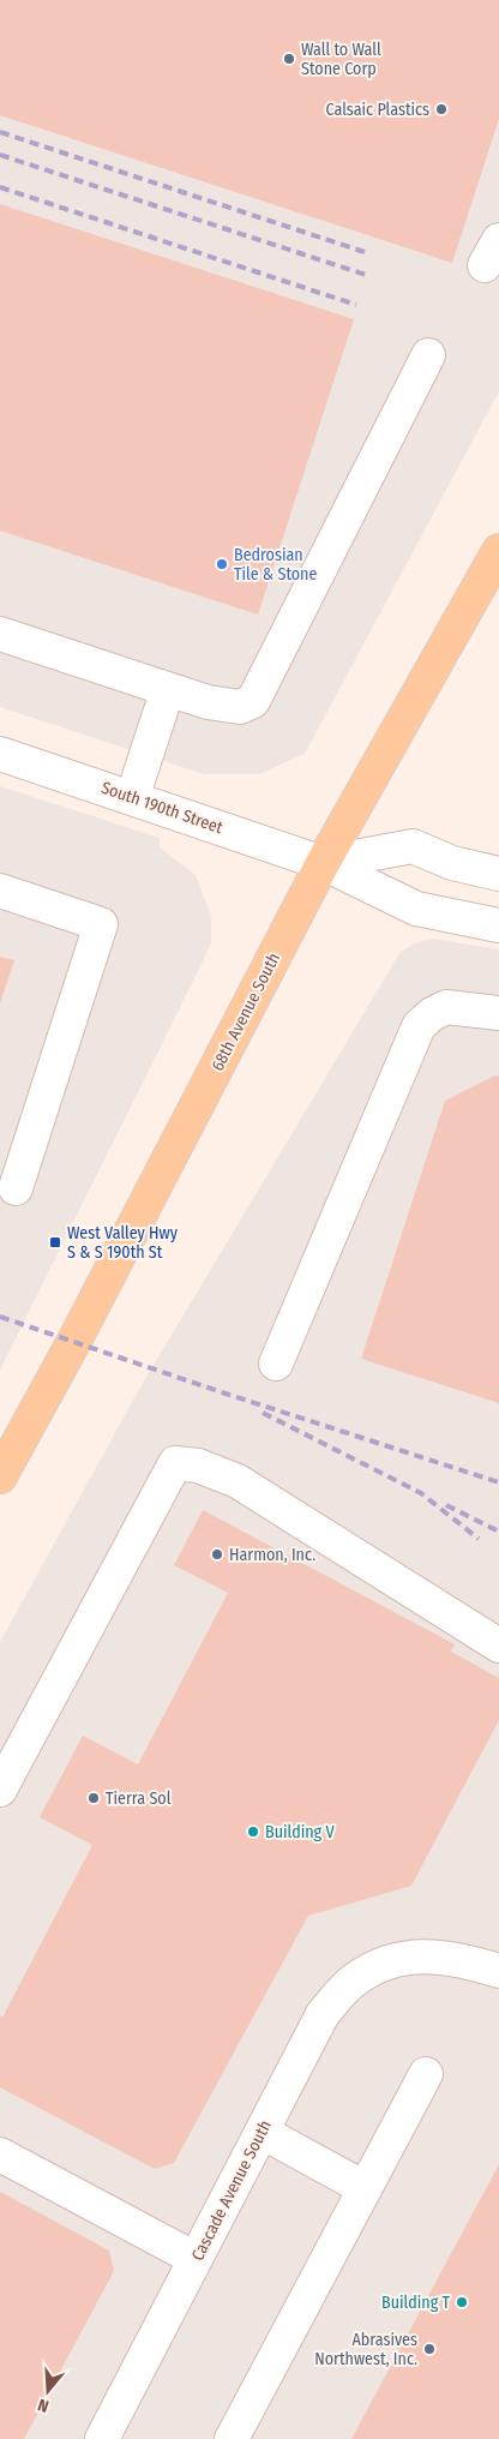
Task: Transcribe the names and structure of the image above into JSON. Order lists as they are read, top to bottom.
{
  "streets": {
    "main road": ["68th Avenue South"],
    "street": ["South 190th Street", "Cascade Avenue South"]
  },
  "crossings": [
    ["South 190th Street", "68th Avenue South"]
  ],
  "places": {
    "other": [
      "Wall to Wall Stone Corp",
      "Calsaic Plastics",
      "Bedrosian Tile & Stone",
      "Harmon, Inc.",
      "Tierra Sol",
      "Building V",
      "Building T",
      "Abrasives Northwest, Inc."
    ],
    "transit": ["West Valley Hwy S & S 190th St"]
  },
  "north": "bottom"
}
